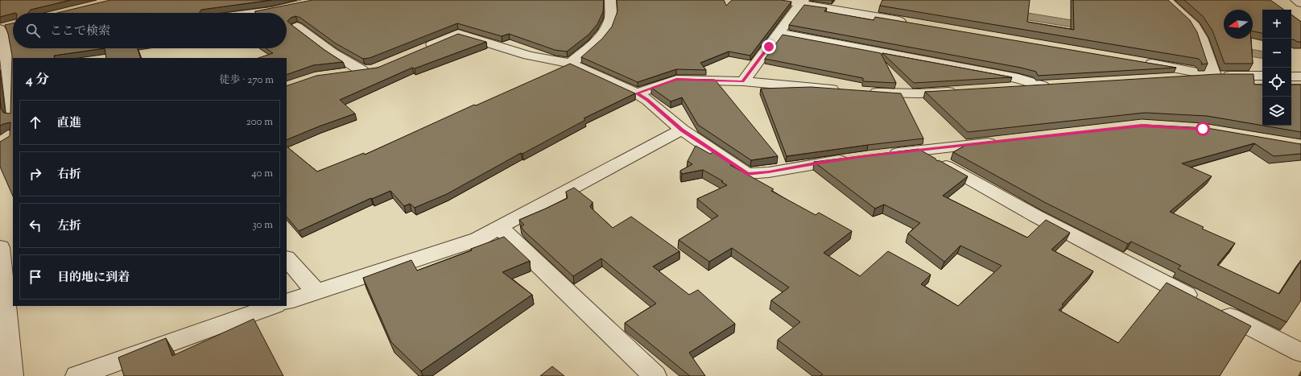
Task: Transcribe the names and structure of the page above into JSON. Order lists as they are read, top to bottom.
{
  "north": "left",
  "page": {
    "map_buttons": ["+", "−"],
    "search": "ここで検索",
    "heading": ["4 分", "徒歩 · 270 m"],
    "list": [
      ["直進", "200 m"],
      ["右折", "40 m"],
      ["左折", "30 m"],
      "目的地に到着"
    ]
  }
}
